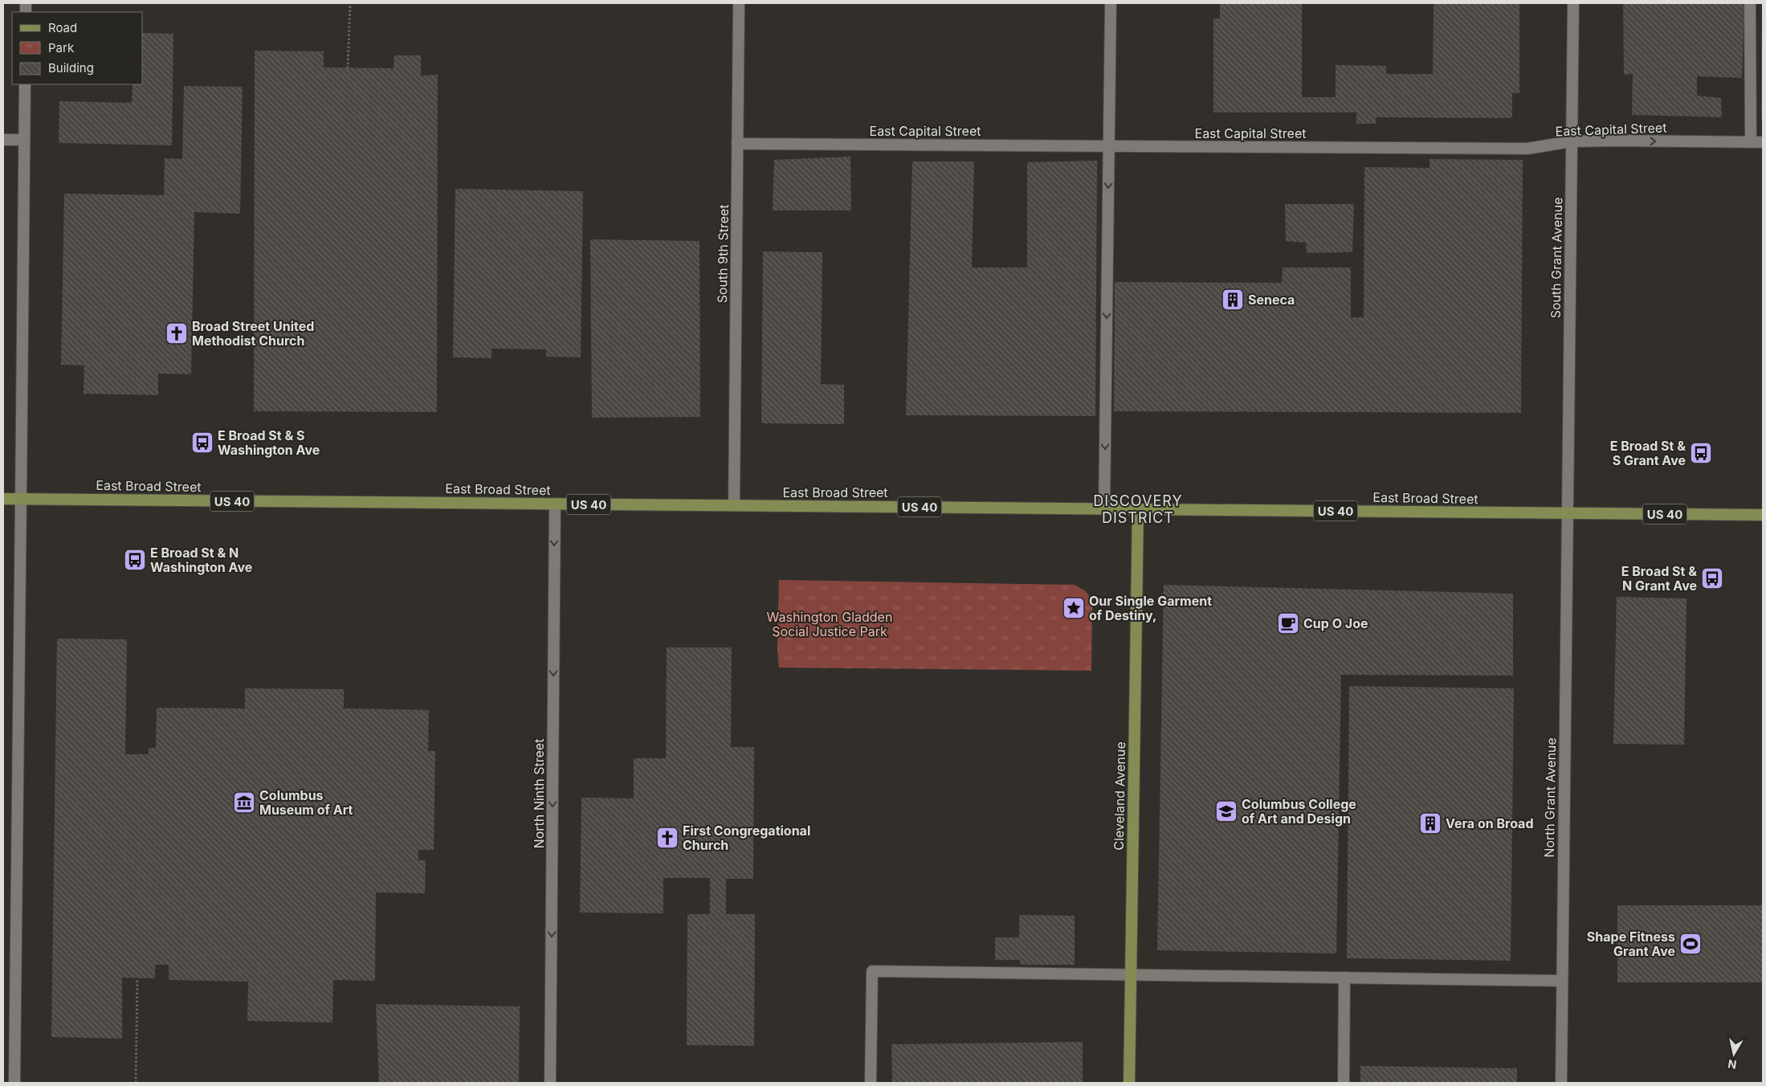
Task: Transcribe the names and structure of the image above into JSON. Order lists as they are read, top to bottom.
{
  "streets": {
    "main road": ["East Broad Street", "US 40", "Cleveland Avenue"],
    "street": [
      "East Capital Street",
      "South 9th Street",
      "South Grant Avenue",
      "North Ninth Street",
      "North Grant Avenue"
    ]
  },
  "crossings": [
    ["East Capital Street", "South 9th Street"],
    ["East Capital Street", "South Grant Avenue"],
    ["South 9th Street", "East Broad Street"],
    ["South Grant Avenue", "East Broad Street"],
    ["South Grant Avenue", "North Grant Avenue"],
    ["East Broad Street", "North Ninth Street"],
    ["East Broad Street", "Cleveland Avenue"],
    ["East Broad Street", "North Grant Avenue"]
  ],
  "one_way": ["North Ninth Street"],
  "districts": ["DISCOVERY DISTRICT"],
  "parks": ["Washington Gladden Social Justice Park"],
  "places": {
    "building": ["Seneca", "Vera on Broad"],
    "church": ["Broad Street United Methodist Church", "First Congregational Church"],
    "bus stop": [
      "E Broad St & S Washington Ave",
      "E Broad St & S Grant Ave",
      "E Broad St & N Washington Ave",
      "E Broad St & N Grant Ave"
    ],
    "place": ["Our Single Garment of Destiny,"],
    "cafe": ["Cup O Joe"],
    "museum": ["Columbus Museum of Art"],
    "school or university": ["Columbus College of Art and Design"],
    "sports": ["Shape Fitness Grant Ave"]
  },
  "legend": ["Road", "Park", "Building"],
  "north": "bottom"
}
